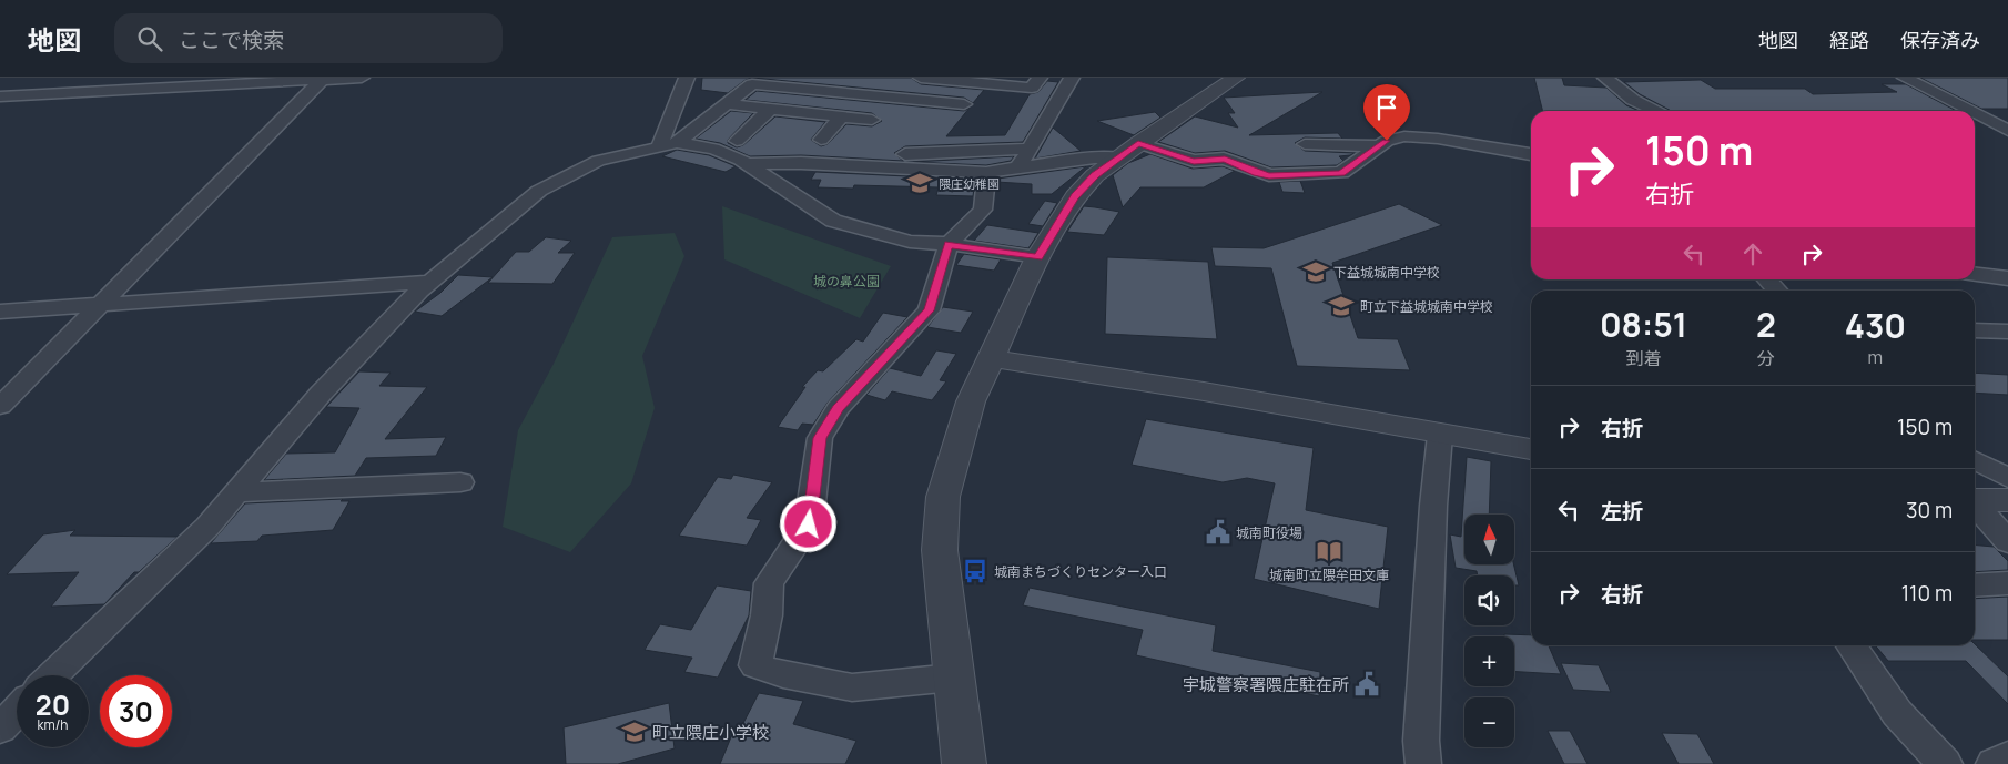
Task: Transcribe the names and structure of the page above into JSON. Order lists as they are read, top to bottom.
{
  "parks": ["城の鼻公園"],
  "places": {
    "school or university": [
      "隈庄幼稚園",
      "下益城城南中学校",
      "町立下益城城南中学校",
      "町立隈庄小学校"
    ],
    "public building": ["城南町役場", "宇城警察署隈庄駐在所"],
    "library": ["城南町立隈牟田文庫"],
    "bus stop": ["城南まちづくりセンター入口"]
  },
  "north": "top",
  "page": {
    "header": "地図",
    "search": "ここで検索",
    "nav": ["地図", "経路", "保存済み"],
    "turn": ["150 m", "右折"],
    "eta": [
      "08:51",
      "到着",
      "2",
      "分",
      "430",
      "m"
    ],
    "list": [
      {
        "name": "右折",
        "value": "150 m"
      },
      {
        "name": "左折",
        "value": "30 m"
      },
      {
        "name": "右折",
        "value": "110 m"
      }
    ],
    "map_buttons": ["+", "−"],
    "speed": "20 km/h",
    "limit": "30"
  }
}
